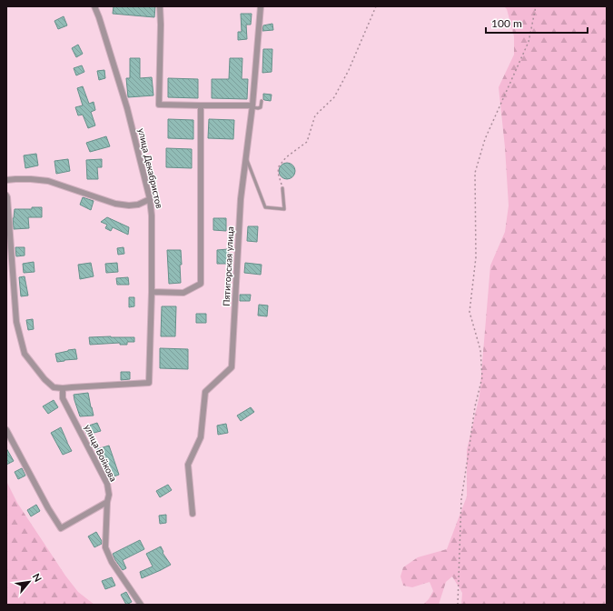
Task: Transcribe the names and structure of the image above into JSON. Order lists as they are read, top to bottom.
{
  "streets": {
    "street": ["улица Декабристов", "Пятигорская улица", "улица Войкова"]
  },
  "crossings": [
    ["улица Декабристов", "улица Войкова"]
  ],
  "scale_bar": "100 m",
  "north": "top right"
}
